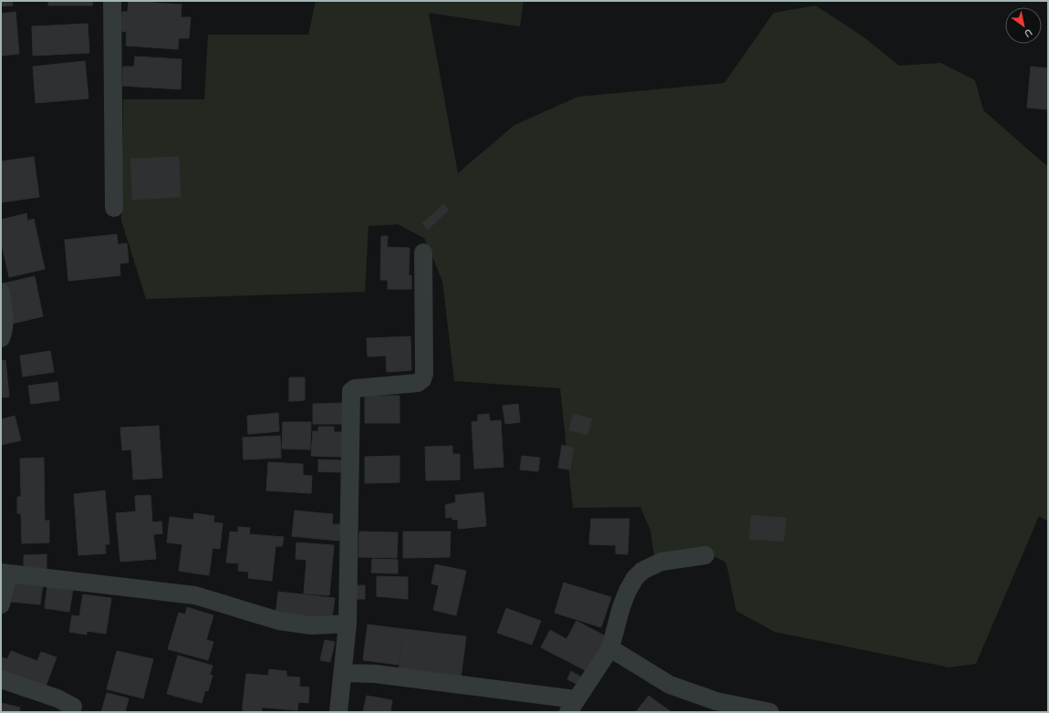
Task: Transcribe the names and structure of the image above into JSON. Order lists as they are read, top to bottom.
{
  "north": "bottom right"
}
